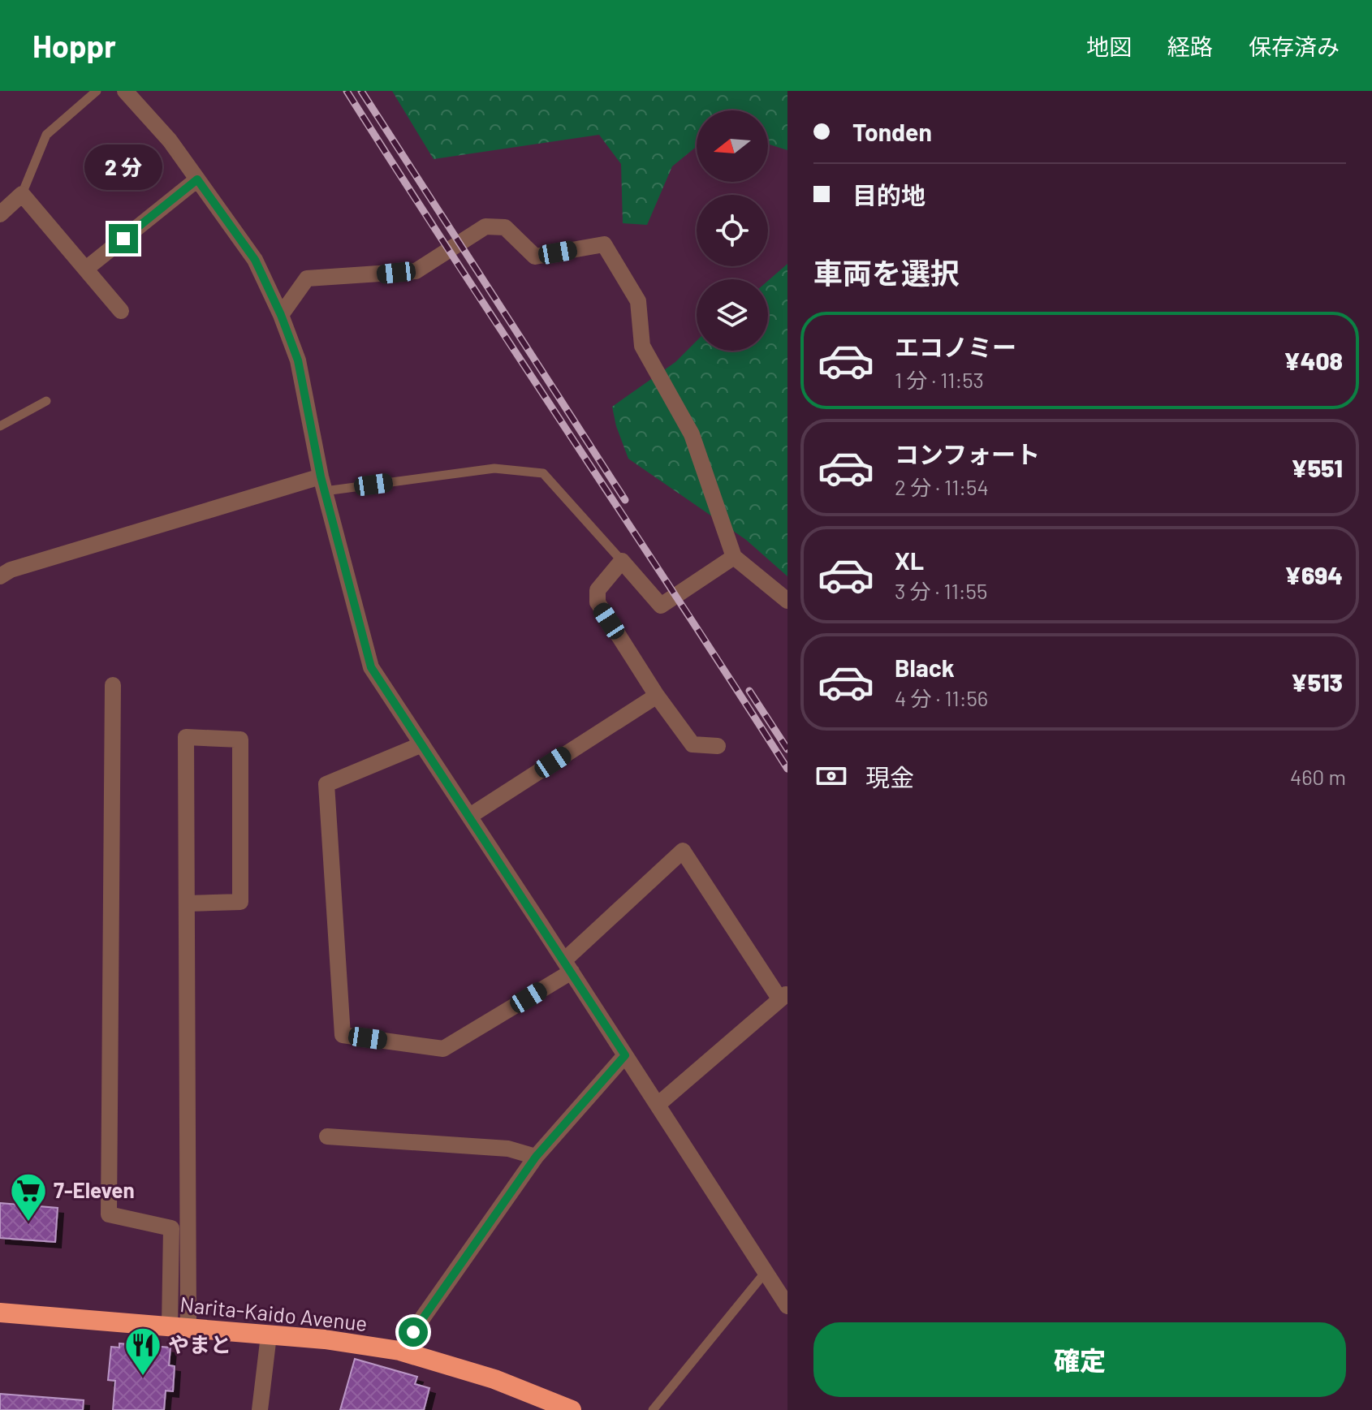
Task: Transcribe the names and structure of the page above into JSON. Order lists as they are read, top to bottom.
{
  "streets": {
    "highway": ["Narita-Kaido Avenue"]
  },
  "places": {
    "supermarket": ["7-Eleven"],
    "restaurant": ["やまと"]
  },
  "north": "left",
  "page": {
    "header": "Hoppr",
    "nav": ["地図", "経路", "保存済み"],
    "banner": ["Tonden", "目的地"],
    "bubble": "2 分",
    "heading": "車両を選択",
    "list": [
      {
        "name": "エコノミー",
        "note": "1 分 · 11:53",
        "value": "¥408"
      },
      {
        "name": "コンフォート",
        "note": "2 分 · 11:54",
        "value": "¥551"
      },
      {
        "name": "XL",
        "note": "3 分 · 11:55",
        "value": "¥694"
      },
      {
        "name": "Black",
        "note": "4 分 · 11:56",
        "value": "¥513"
      }
    ],
    "pay": ["現金", "460 m"],
    "buttons": "確定"
  }
}
